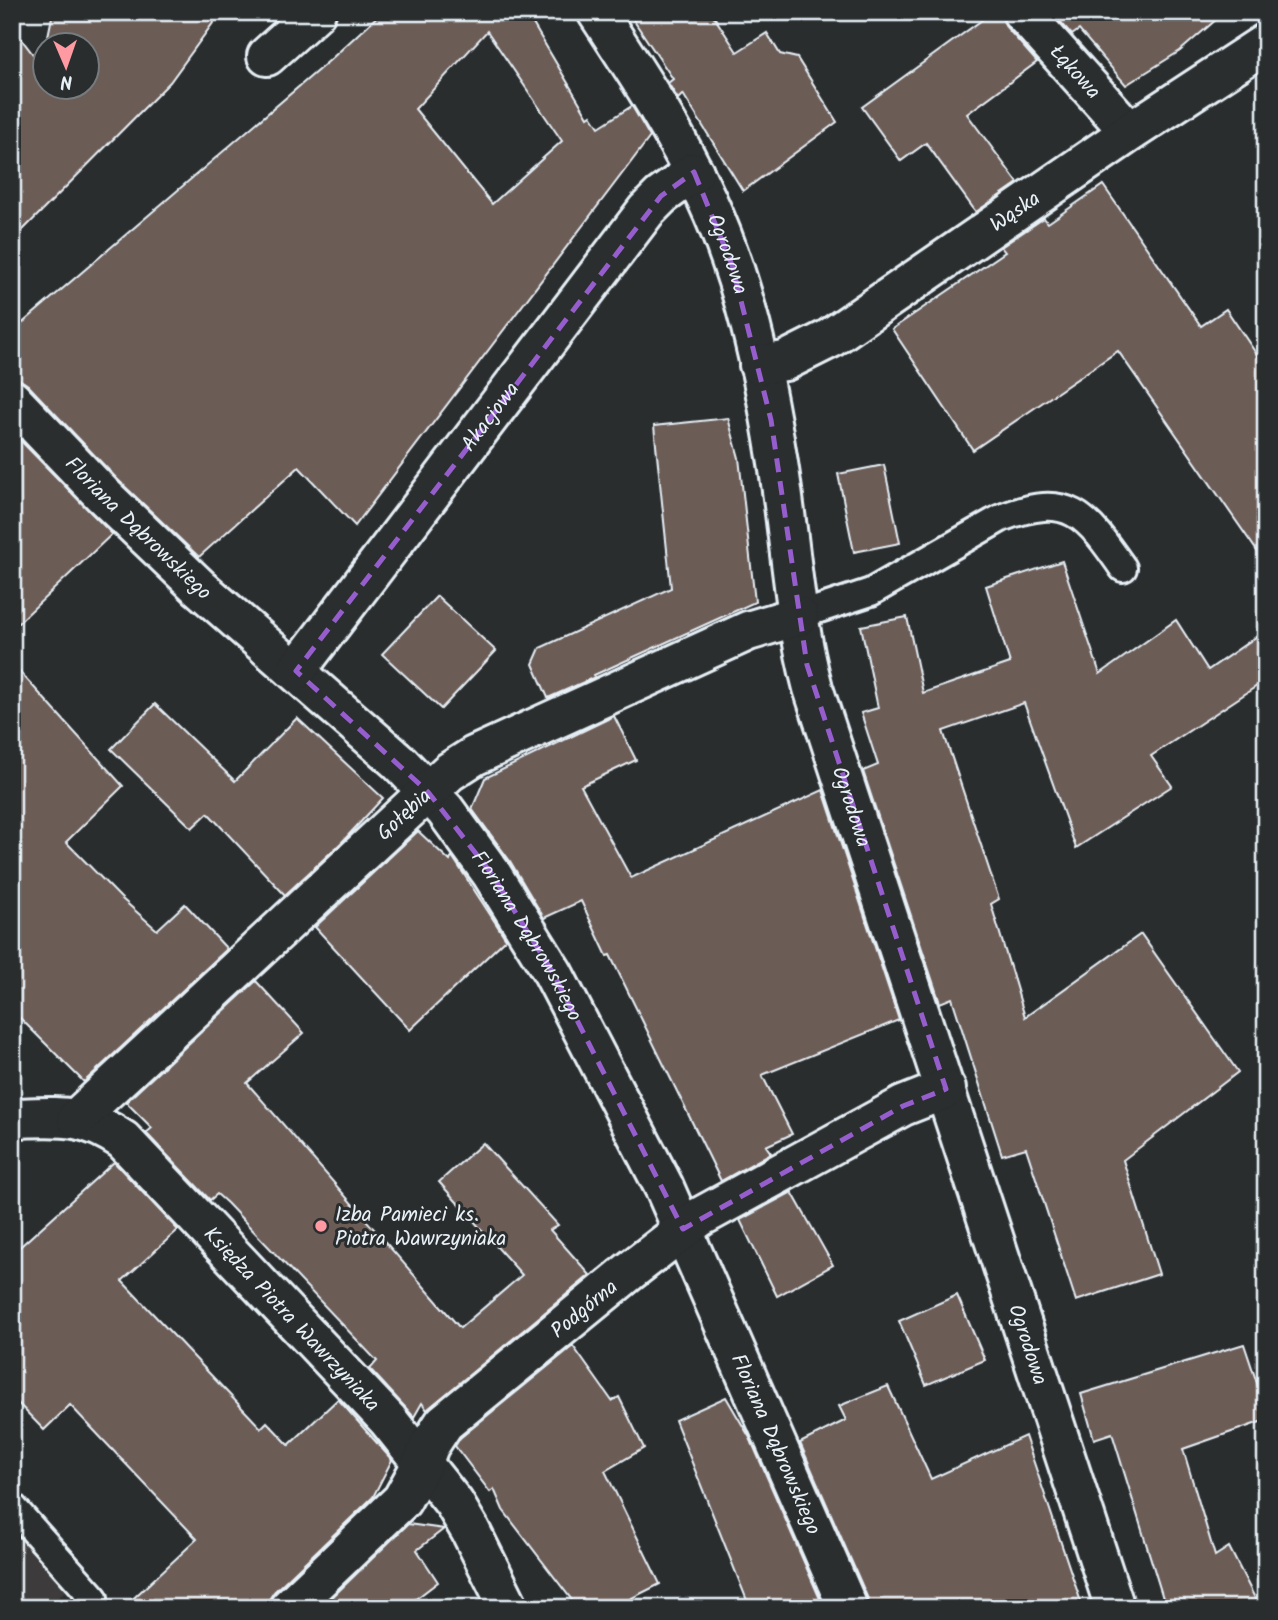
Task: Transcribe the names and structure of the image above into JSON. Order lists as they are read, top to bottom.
{
  "streets": {
    "street": [
      "Łąkowa",
      "Wąska",
      "Ogrodowa",
      "Akacjowa",
      "Floriana Dąbrowskiego",
      "Gołębia",
      "Podgórna",
      "Księdza Piotra Wawrzyniaka"
    ]
  },
  "crossings": [
    ["Łąkowa", "Wąska"],
    ["Wąska", "Ogrodowa"],
    ["Ogrodowa", "Akacjowa"],
    ["Ogrodowa", "Gołębia"],
    ["Ogrodowa", "Podgórna"],
    ["Akacjowa", "Floriana Dąbrowskiego"],
    ["Floriana Dąbrowskiego", "Gołębia"],
    ["Floriana Dąbrowskiego", "Podgórna"],
    ["Gołębia", "Księdza Piotra Wawrzyniaka"],
    ["Podgórna", "Księdza Piotra Wawrzyniaka"]
  ],
  "places": ["Izba Pamieci ks. Piotra Wawrzyniaka"],
  "north": "bottom"
}
